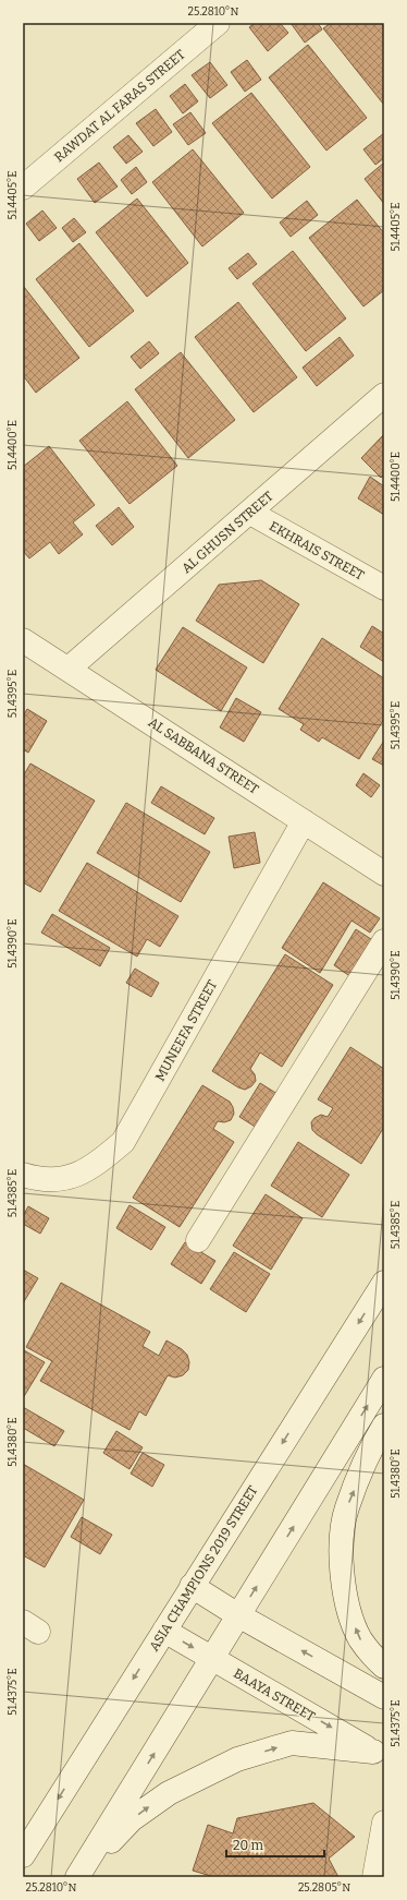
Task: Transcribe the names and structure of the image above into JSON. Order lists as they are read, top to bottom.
{
  "streets": {
    "main road": [
      "RAWDAT AL FARAS STREET",
      "AL GHUSN STREET",
      "EKHRAIS STREET",
      "AL SABBANA STREET",
      "MUNEEFA STREET",
      "ASIA CHAMPIONS 2019 STREET",
      "BAAYA STREET"
    ]
  },
  "crossings": [
    ["AL GHUSN STREET", "EKHRAIS STREET"],
    ["AL GHUSN STREET", "AL SABBANA STREET"],
    ["AL SABBANA STREET", "MUNEEFA STREET"],
    ["ASIA CHAMPIONS 2019 STREET", "BAAYA STREET"]
  ],
  "scale_bar": "20 m",
  "coordinates": [
    "25.2810°N",
    "51.4405°E",
    "51.4400°E",
    "51.4395°E",
    "51.4390°E",
    "51.4385°E",
    "51.4380°E",
    "51.4375°E",
    "25.2805°N"
  ]
}
